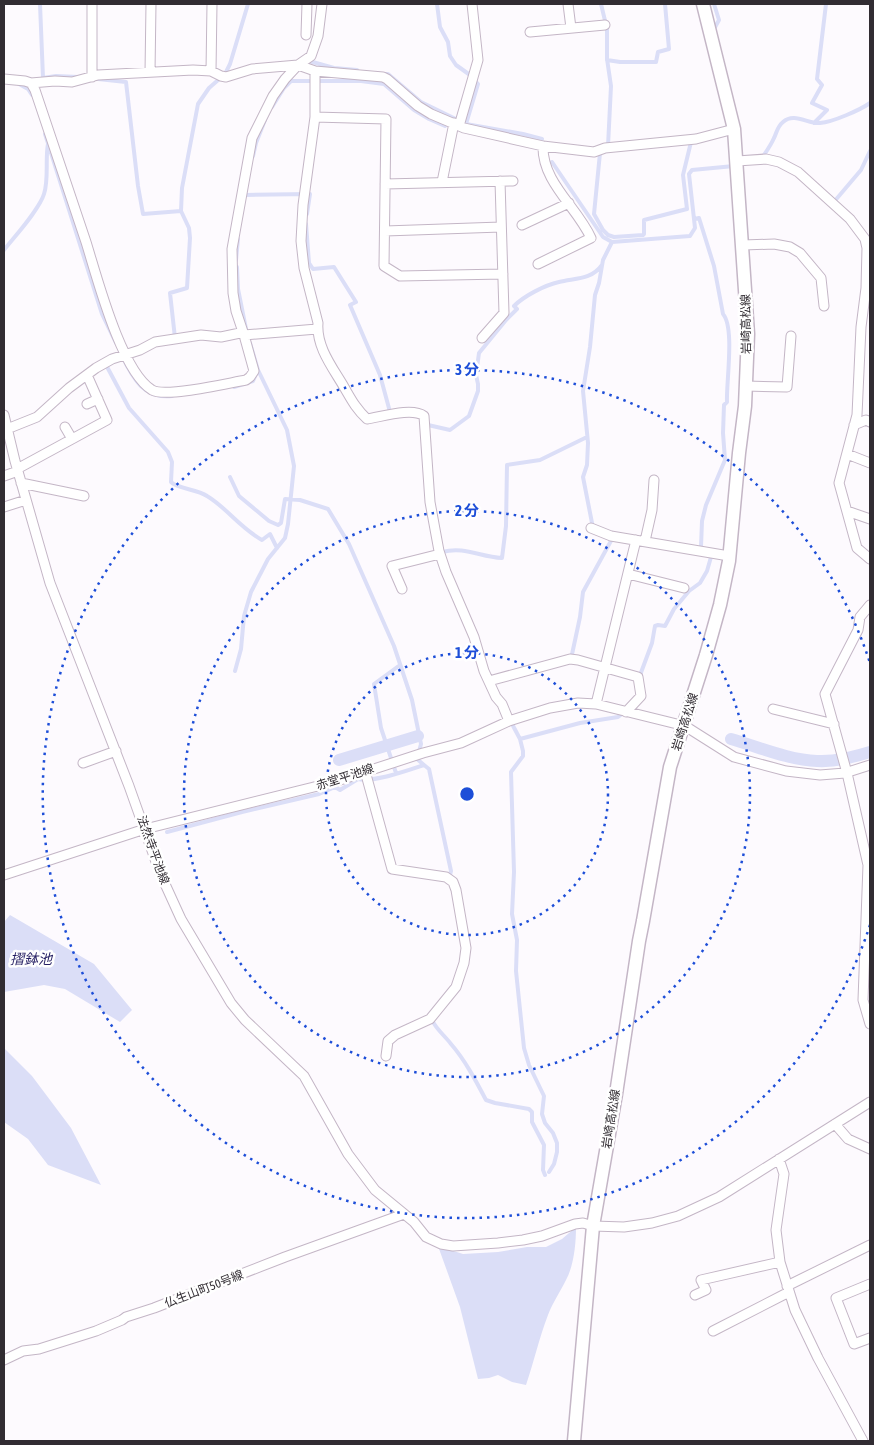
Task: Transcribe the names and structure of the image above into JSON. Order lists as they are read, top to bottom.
{
  "streets": {
    "main road": ["岩崎高松線"],
    "street": ["赤堂平池線", "法然寺平池線", "仏生山町50号線"]
  },
  "crossings": [
    ["岩崎高松線", "赤堂平池線"],
    ["岩崎高松線", "法然寺平池線"],
    ["赤堂平池線", "法然寺平池線"],
    ["法然寺平池線", "仏生山町50号線"]
  ],
  "water": ["摺鉢池"],
  "rings": ["3 分", "2 分", "1 分"]
}
